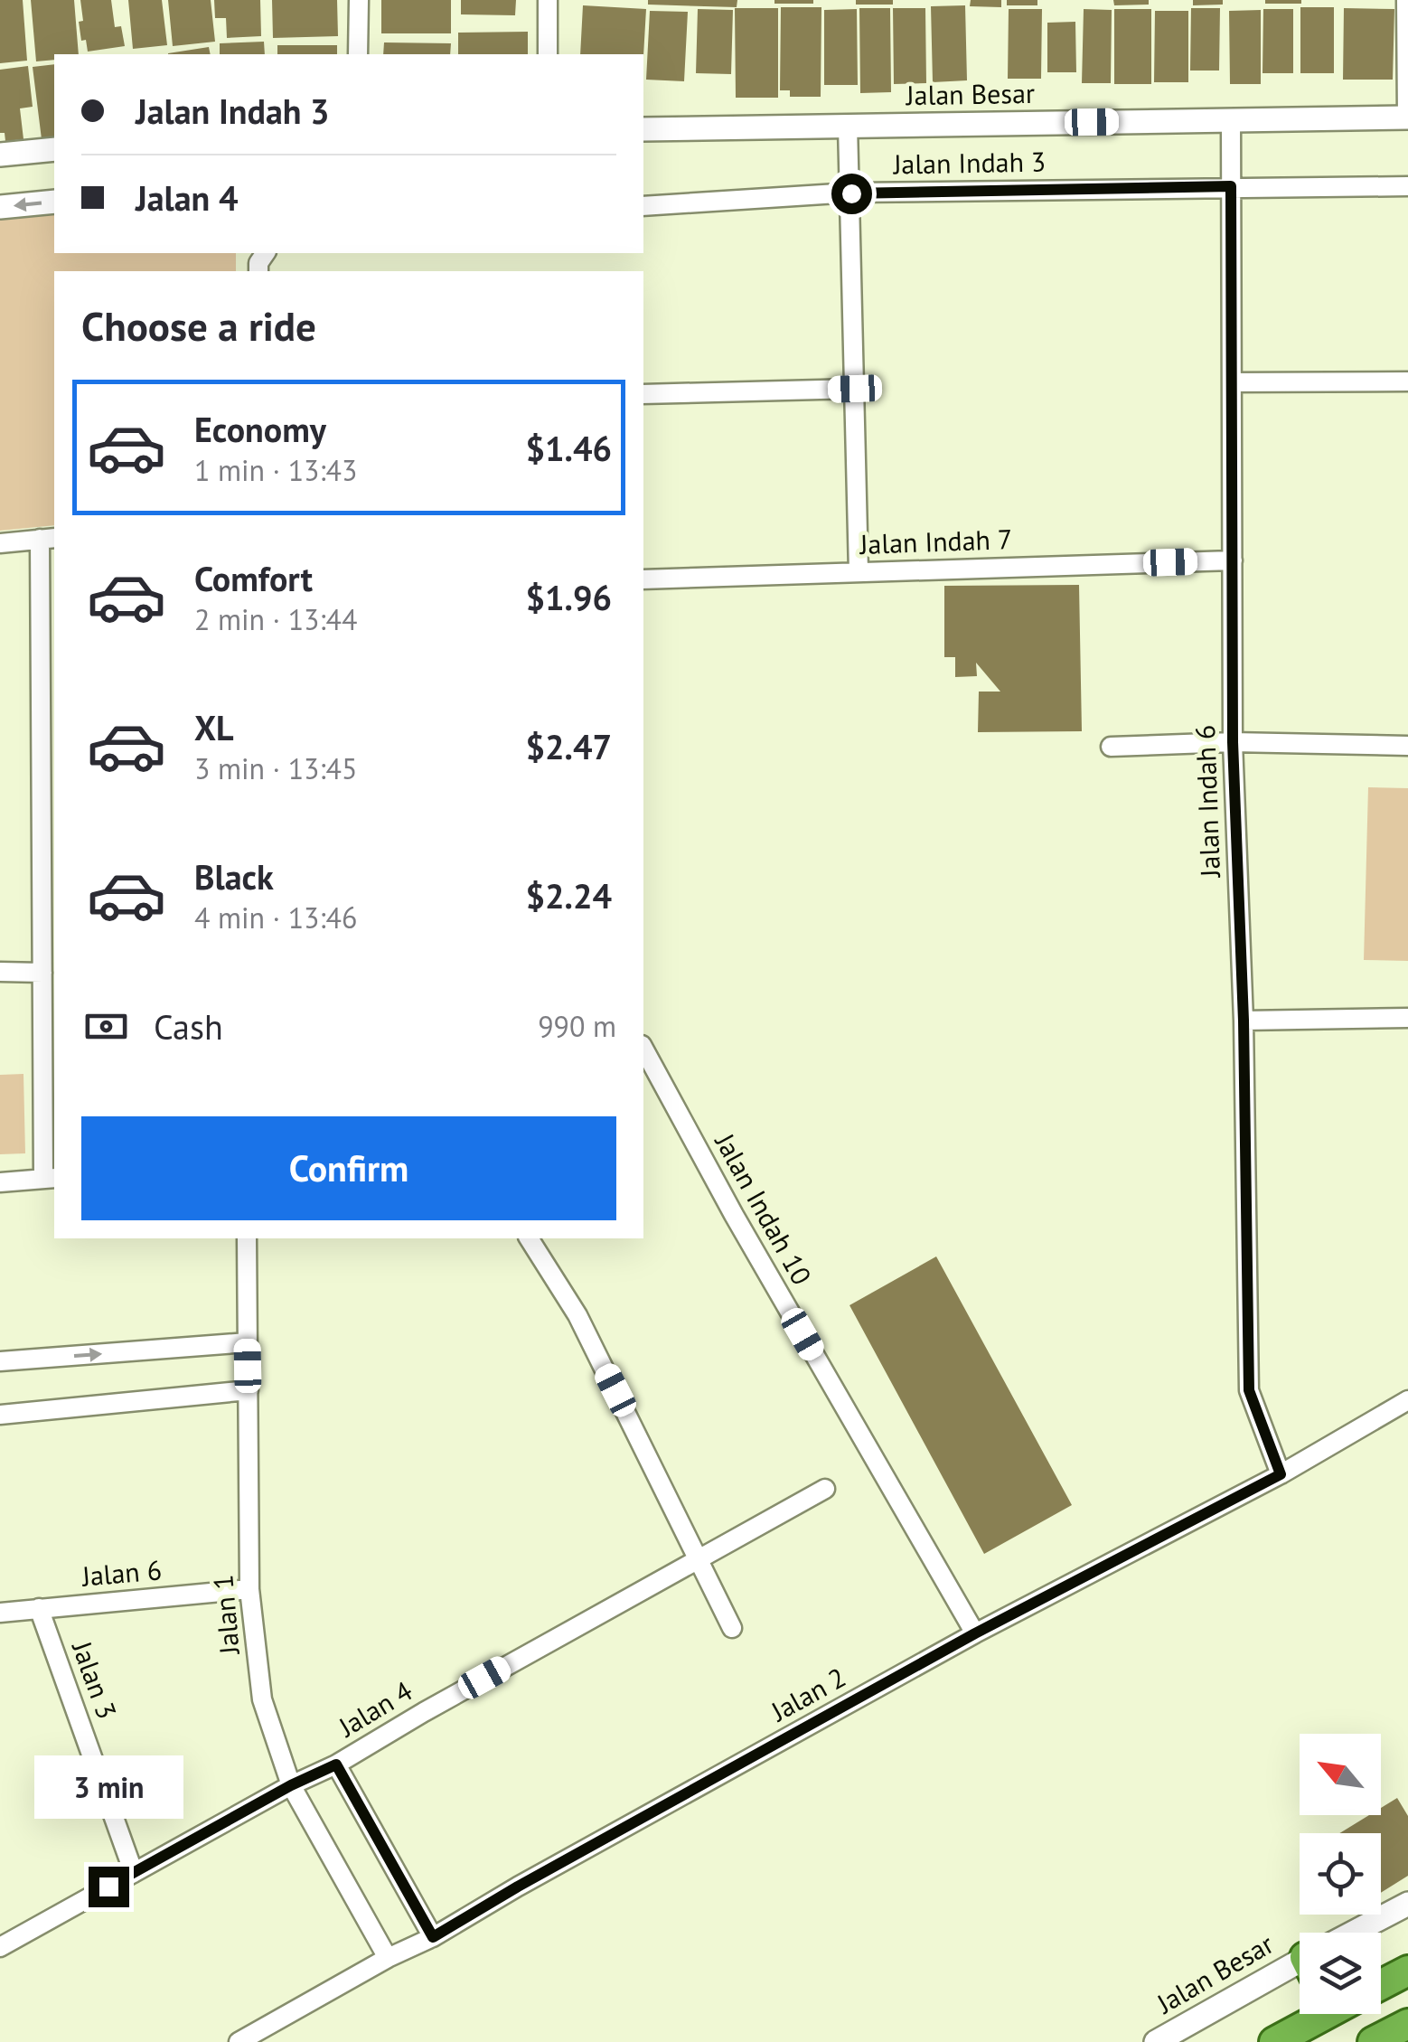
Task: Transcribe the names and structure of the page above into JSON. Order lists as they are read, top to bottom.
{
  "streets": {
    "street": [
      "Jalan Besar",
      "Jalan Indah 3",
      "Jalan Indah 7",
      "Jalan Indah 6",
      "Jalan Indah 10",
      "Jalan 6",
      "Jalan 1",
      "Jalan 3",
      "Jalan 2",
      "Jalan 4"
    ]
  },
  "crossings": [
    ["Jalan Besar", "Jalan Indah 6"],
    ["Jalan Indah 3", "Jalan Indah 6"],
    ["Jalan Indah 7", "Jalan Indah 6"],
    ["Jalan Indah 6", "Jalan 2"],
    ["Jalan Indah 10", "Jalan 2"],
    ["Jalan 6", "Jalan 1"],
    ["Jalan 6", "Jalan 3"],
    ["Jalan 1", "Jalan 2"],
    ["Jalan 1", "Jalan 4"],
    ["Jalan 3", "Jalan 4"]
  ],
  "north": "top left",
  "page": {
    "banner": ["Jalan Indah 3", "Jalan 4"],
    "heading": "Choose a ride",
    "list": [
      {
        "name": "Economy",
        "note": "1 min · 13:43",
        "value": "$1.46"
      },
      {
        "name": "Comfort",
        "note": "2 min · 13:44",
        "value": "$1.96"
      },
      {
        "name": "XL",
        "note": "3 min · 13:45",
        "value": "$2.47"
      },
      {
        "name": "Black",
        "note": "4 min · 13:46",
        "value": "$2.24"
      }
    ],
    "pay": ["Cash", "990 m"],
    "buttons": "Confirm",
    "bubble": "3 min"
  }
}
